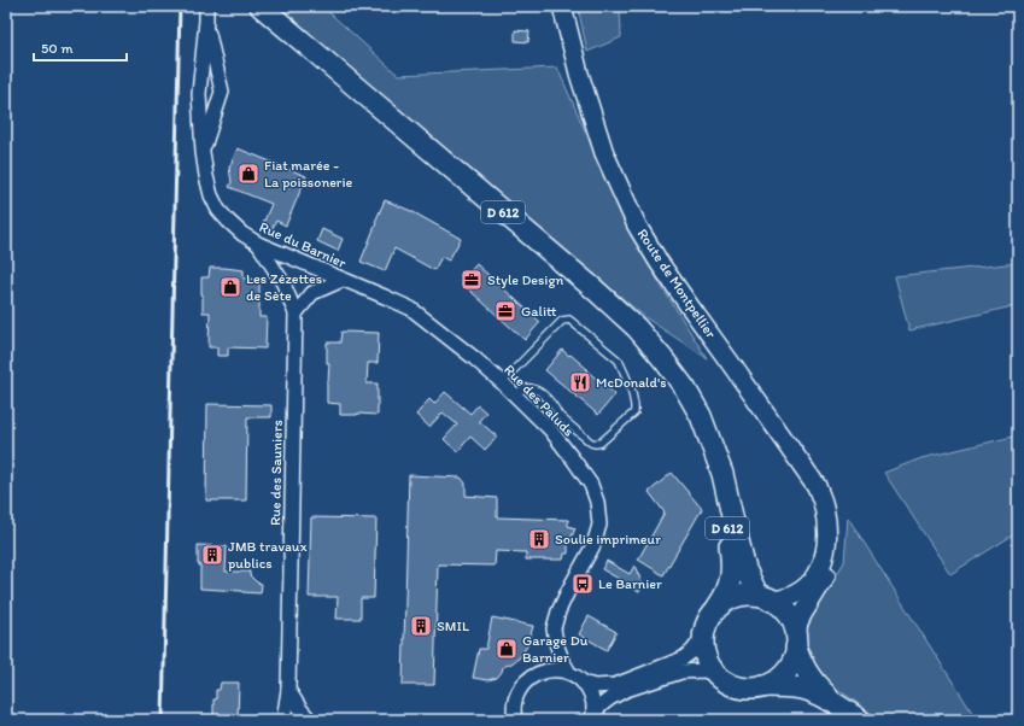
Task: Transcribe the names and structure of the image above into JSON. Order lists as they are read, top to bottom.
{
  "streets": {
    "main road": ["D 612", "Route de Montpellier"],
    "street": ["Rue du Barnier", "Rue des Paluds", "Rue des Sauniers"]
  },
  "crossings": [
    ["Rue du Barnier", "Rue des Paluds"],
    ["Rue du Barnier", "Rue des Sauniers"]
  ],
  "places": {
    "shop": ["Fiat marée - La poissonerie", "Les Zézettes de Sète", "Garage Du Barnier"],
    "office": ["Style Design", "Galitt"],
    "restaurant": ["McDonald's"],
    "building": ["Soulie imprimeur", "JMB travaux publics", "SMIL"],
    "bus stop": ["Le Barnier"]
  },
  "scale_bar": "50 m"
}
